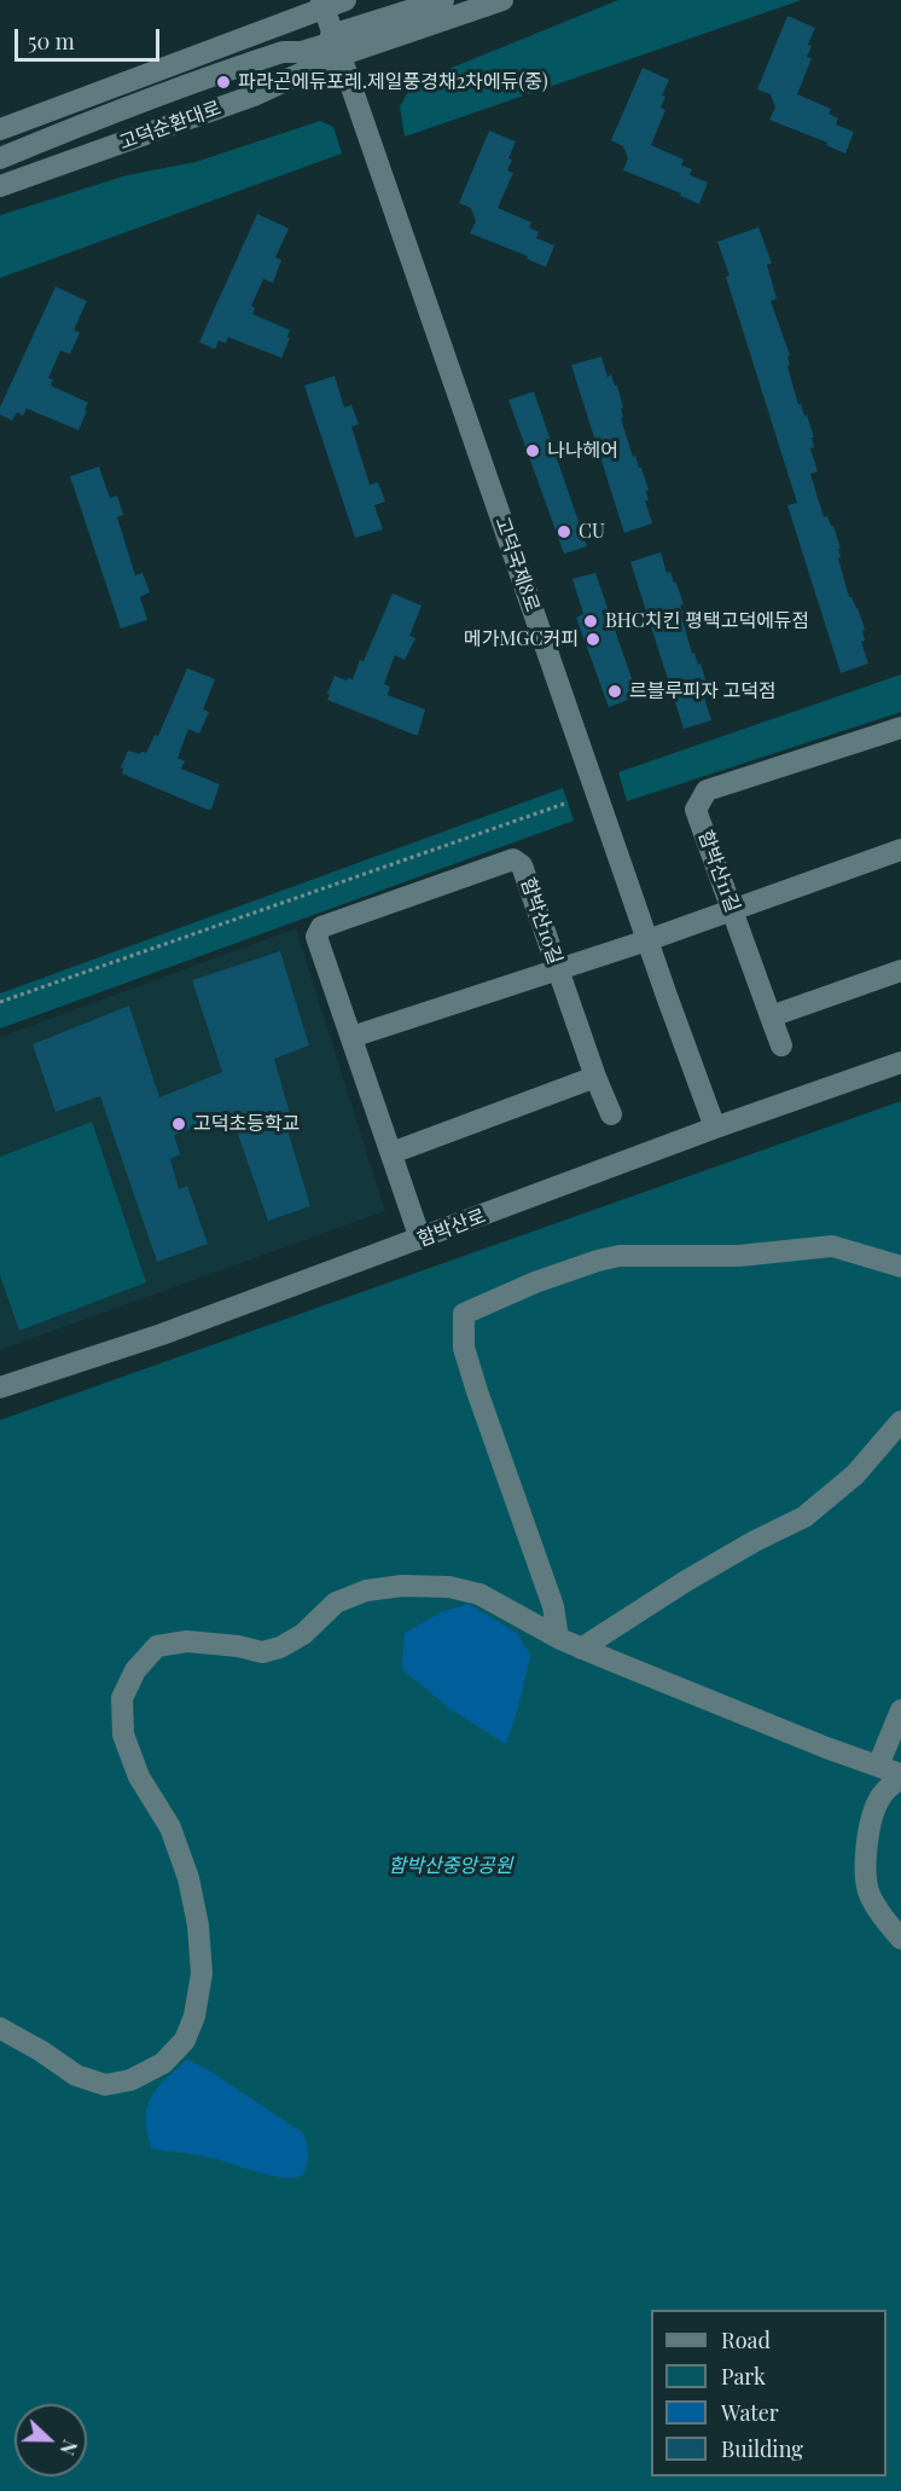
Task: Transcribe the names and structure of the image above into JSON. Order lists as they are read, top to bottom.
{
  "streets": {
    "street": [
      "고덕순환대로",
      "고덕국제8로",
      "함박산11길",
      "함박산10길",
      "함박산로"
    ]
  },
  "crossings": [
    ["고덕순환대로", "고덕국제8로"],
    ["고덕국제8로", "함박산로"],
    ["함박산10길", "함박산로"]
  ],
  "parks": ["함박산중앙공원"],
  "places": [
    "파라곤에듀포레.제일풍경채2차에듀(중)",
    "나나헤어",
    "CU",
    "BHC치킨 평택고덕에듀점",
    "메가MGC커피",
    "르블루피자 고덕점",
    "고덕초등학교"
  ],
  "legend": [
    "Road",
    "Park",
    "Water",
    "Building"
  ],
  "scale_bar": "50 m",
  "north": "right"
}
